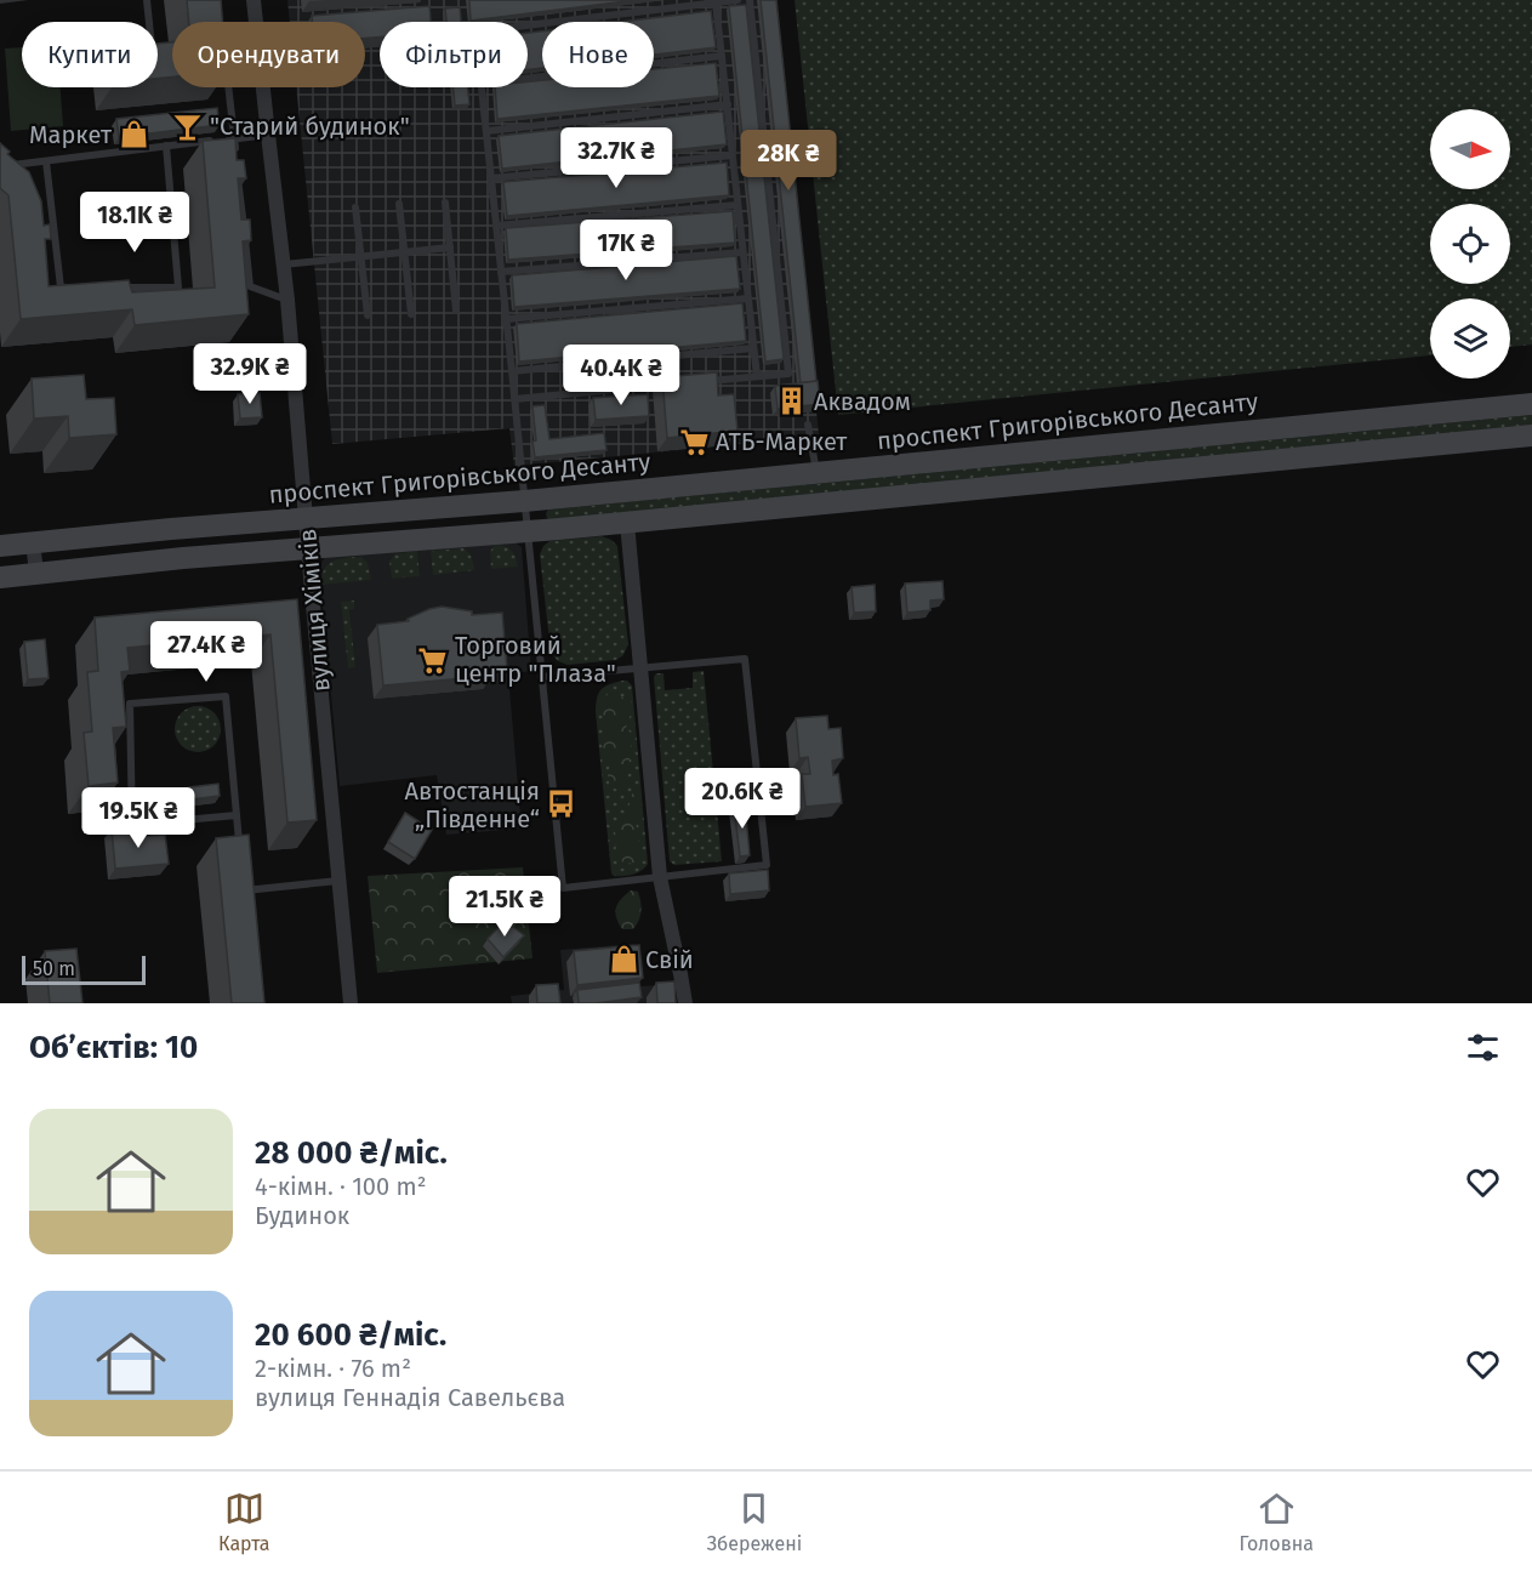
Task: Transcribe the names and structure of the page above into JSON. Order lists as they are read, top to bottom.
{
  "streets": {
    "street": ["проспект Григорівського Десанту", "вулиця Хіміків"]
  },
  "crossings": [
    ["проспект Григорівського Десанту", "вулиця Хіміків"]
  ],
  "places": {
    "bar": ["\"Старий будинок\""],
    "shop": ["Маркет", "Свій"],
    "building": ["Аквадом"],
    "supermarket": ["АТБ-Маркет", "Торговий центр \"Плаза\""],
    "bus stop": ["Автостанція „Південне“"]
  },
  "scale_bar": "50 m",
  "north": "right",
  "page": {
    "chip": [
      "Купити",
      "Орендувати",
      "Фільтри",
      "Нове"
    ],
    "price": [
      "32.7K ₴",
      "28K ₴",
      "18.1K ₴",
      "17K ₴",
      "32.9K ₴",
      "40.4K ₴",
      "27.4K ₴",
      "20.6K ₴",
      "19.5K ₴",
      "21.5K ₴"
    ],
    "scale": "50 m",
    "heading": "Об’єктів: 10",
    "list": [
      {
        "name": "28 000 ₴/міс.",
        "note": "4-кімн. · 100 m² · Будинок"
      },
      {
        "name": "20 600 ₴/міс.",
        "note": "2-кімн. · 76 m² · вулиця Геннадія Савельєва"
      }
    ],
    "tabs": ["Карта", "Збережені", "Головна"]
  }
}
